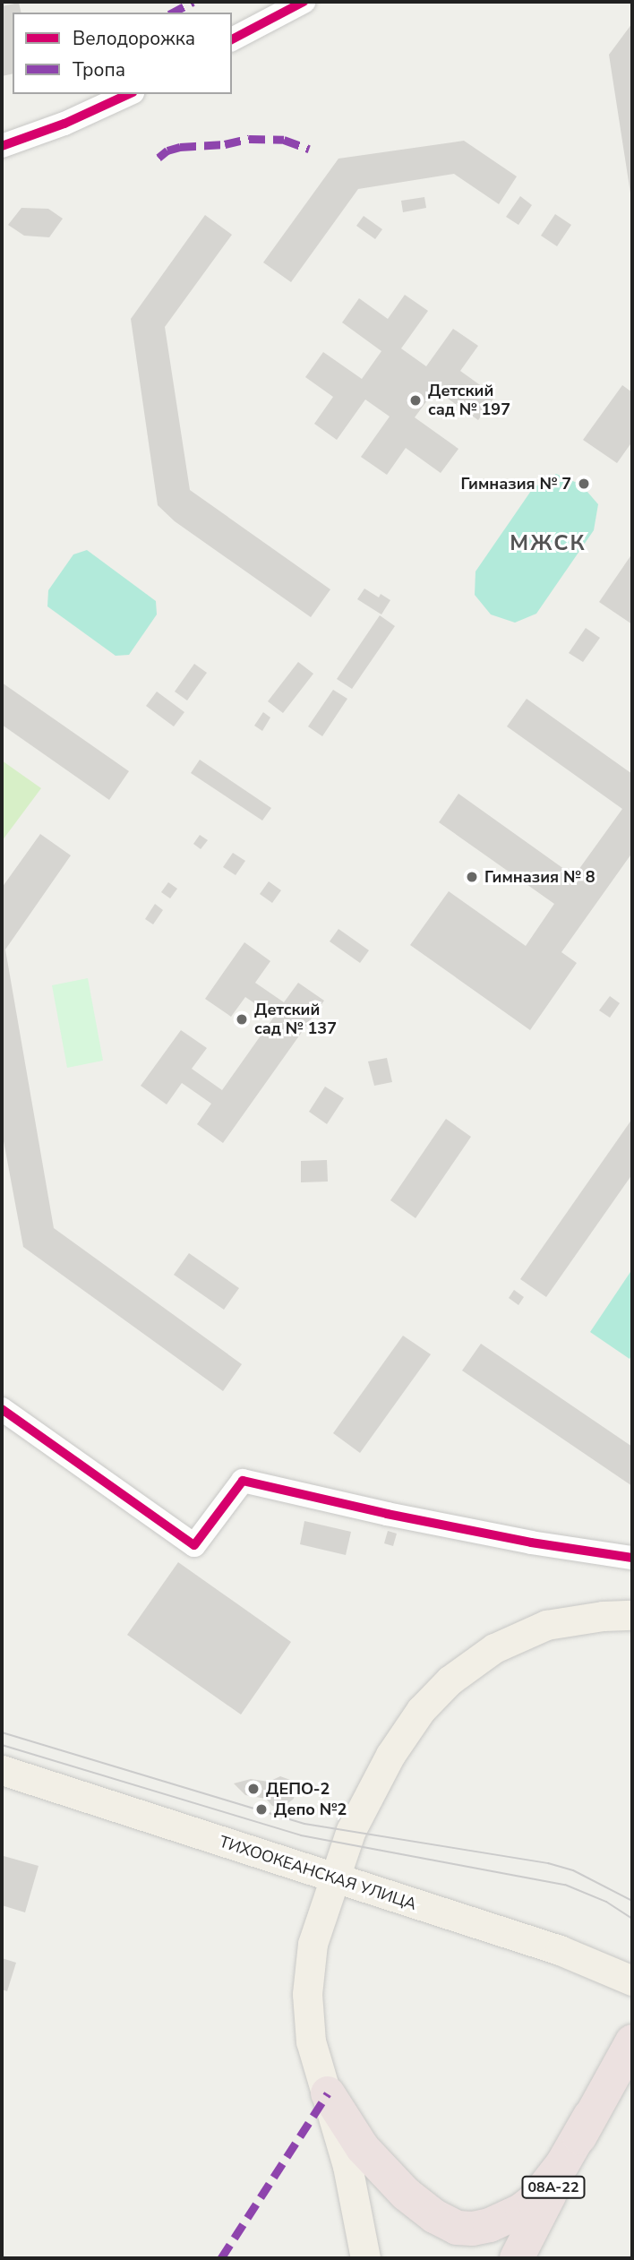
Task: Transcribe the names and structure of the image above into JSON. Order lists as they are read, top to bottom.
{
  "streets": {
    "highway": ["08А-22"],
    "main road": ["ТИХООКЕАНСКАЯ УЛИЦА"]
  },
  "districts": ["МЖСК"],
  "places": [
    "Детский сад № 197",
    "Гимназия № 7",
    "Гимназия № 8",
    "Детский сад № 137",
    "ДЕПО-2",
    "Депо №2"
  ],
  "legend": ["Велодорожка", "Тропа"]
}
